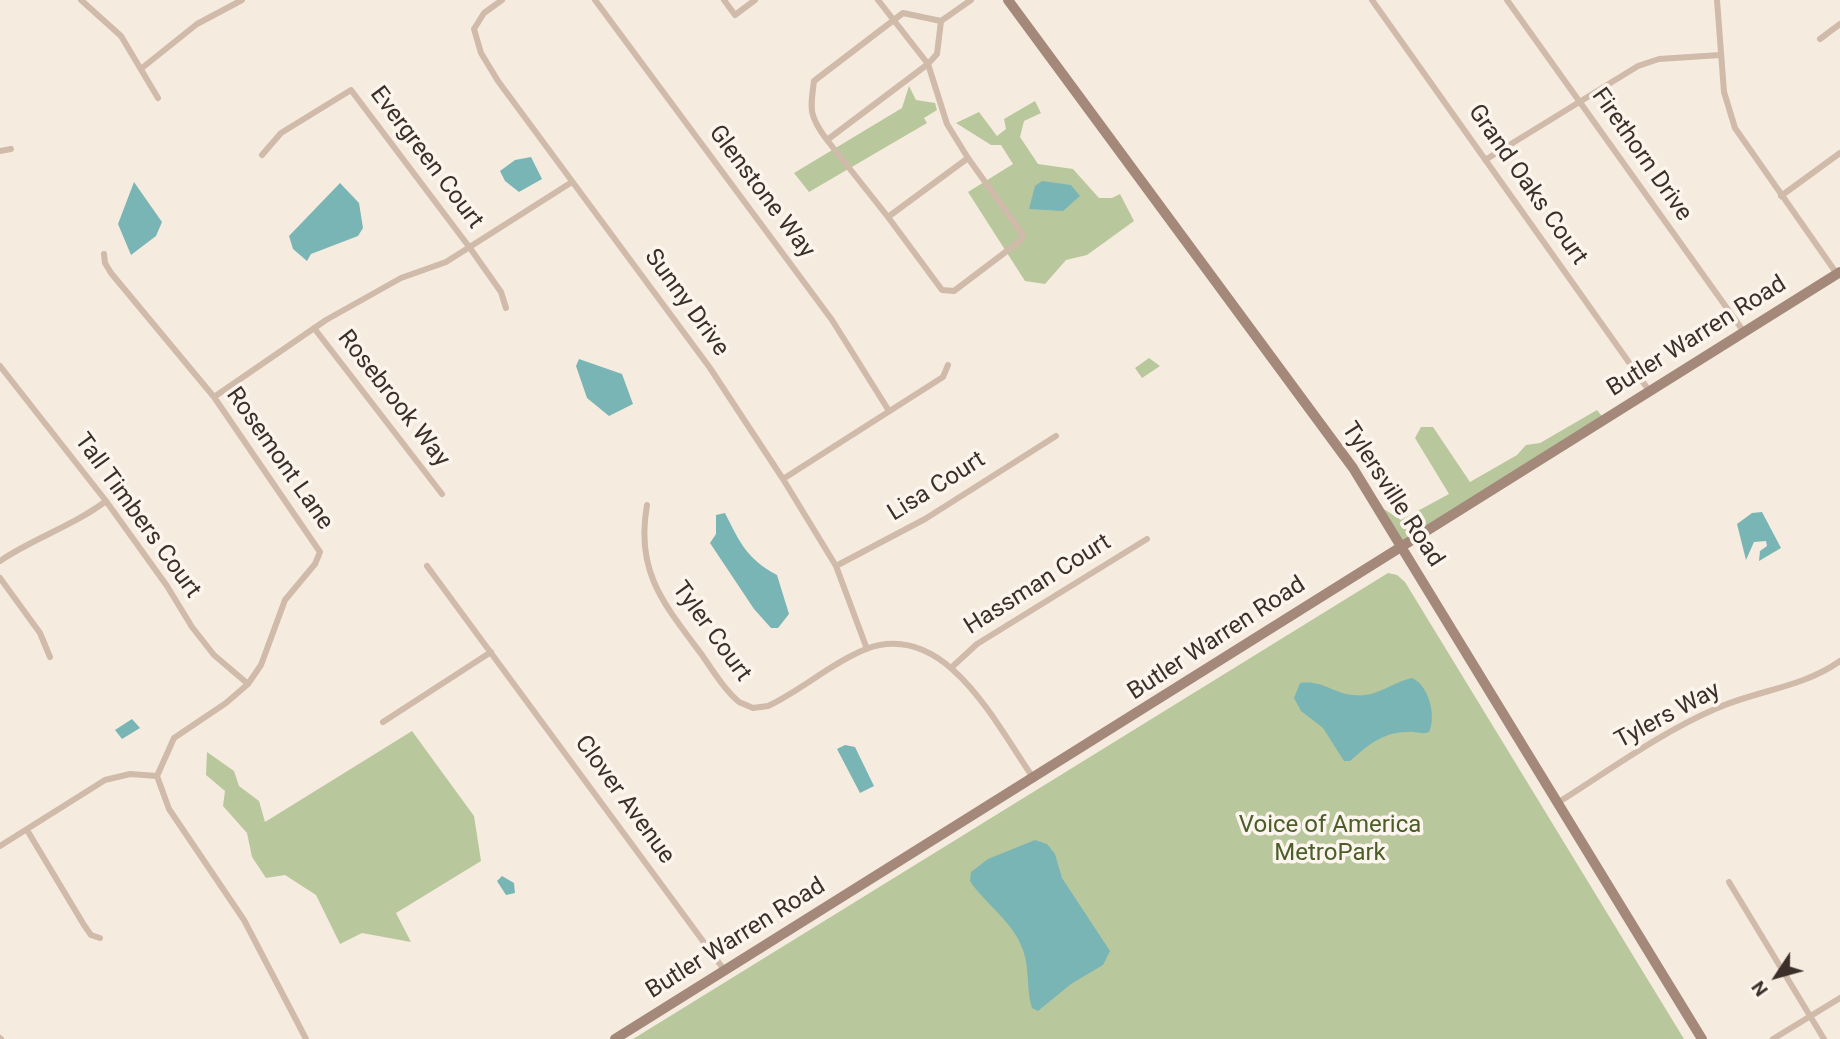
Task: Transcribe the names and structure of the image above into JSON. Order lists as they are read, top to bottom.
{
  "streets": {
    "main road": ["Butler Warren Road", "Tylersville Road"],
    "street": [
      "Firethorn Drive",
      "Evergreen Court",
      "Grand Oaks Court",
      "Glenstone Way",
      "Sunny Drive",
      "Rosebrook Way",
      "Rosemont Lane",
      "Lisa Court",
      "Tall Timbers Court",
      "Hassman Court",
      "Tyler Court",
      "Tylers Way",
      "Clover Avenue"
    ]
  },
  "crossings": [
    ["Firethorn Drive", "Butler Warren Road"],
    ["Evergreen Court", "Rosebrook Way"],
    ["Grand Oaks Court", "Butler Warren Road"],
    ["Sunny Drive", "Rosebrook Way"],
    ["Sunny Drive", "Lisa Court"],
    ["Sunny Drive", "Tyler Court"],
    ["Butler Warren Road", "Tylersville Road"],
    ["Butler Warren Road", "Tyler Court"],
    ["Butler Warren Road", "Clover Avenue"],
    ["Rosebrook Way", "Rosemont Lane"],
    ["Rosemont Lane", "Tall Timbers Court"],
    ["Tylersville Road", "Tylers Way"],
    ["Hassman Court", "Tyler Court"]
  ],
  "parks": ["Voice of America MetroPark"],
  "north": "bottom left"
}
